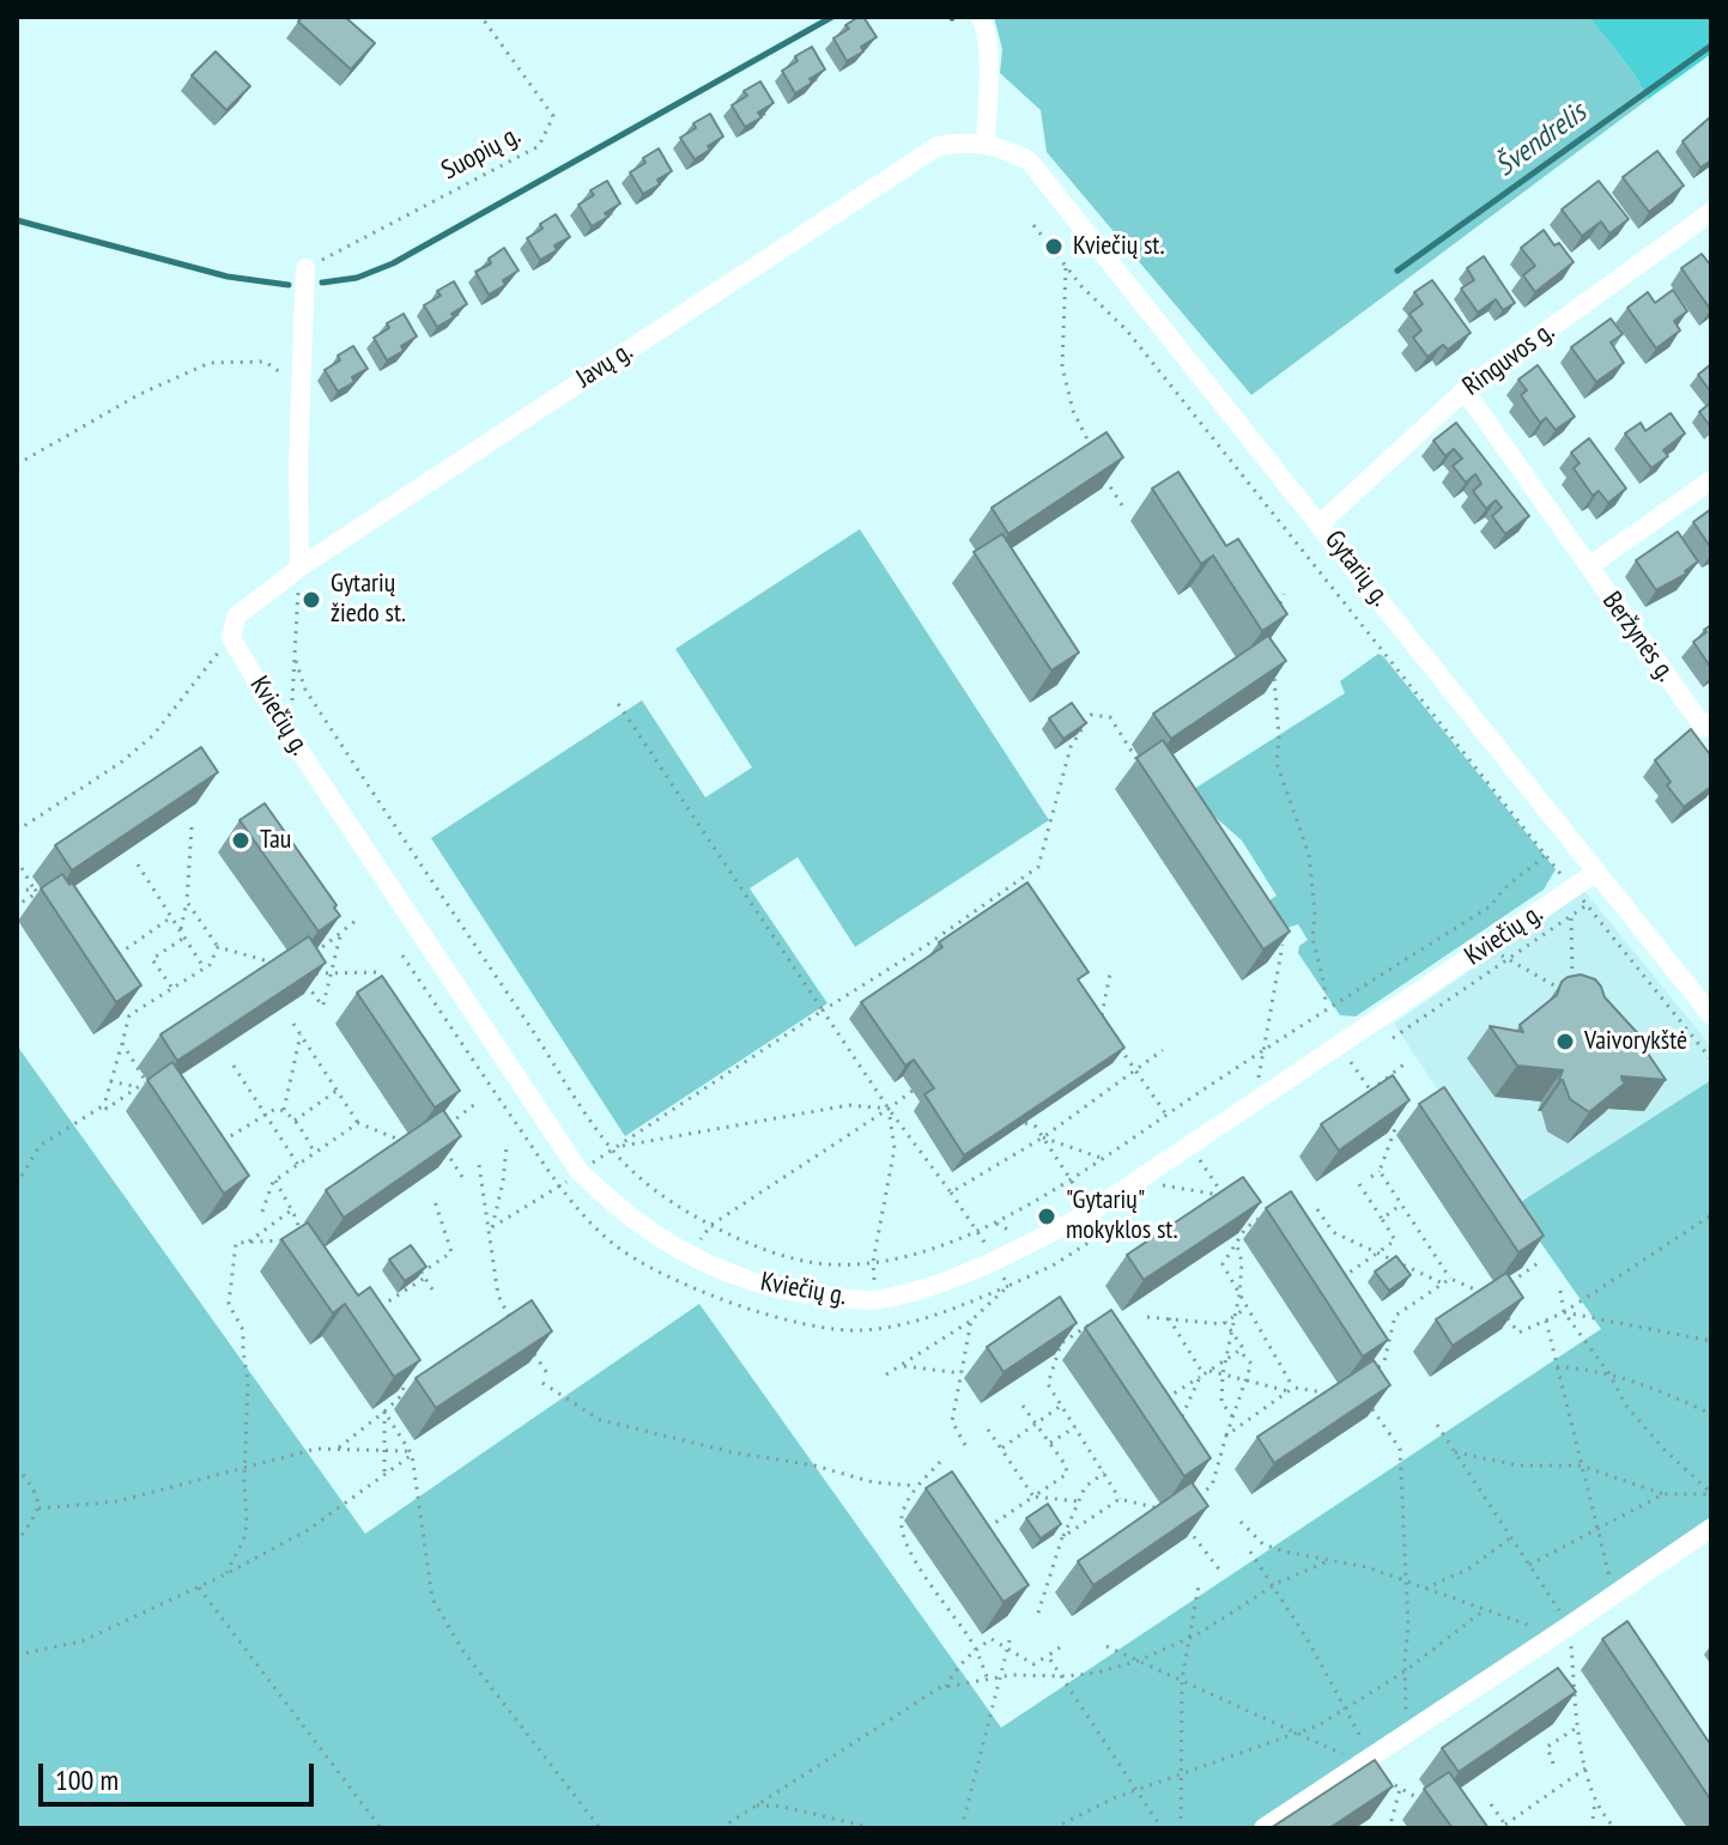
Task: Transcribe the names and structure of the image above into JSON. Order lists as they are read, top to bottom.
{
  "streets": {
    "street": [
      "Ringuvos g.",
      "Javų g.",
      "Gytarių g.",
      "Beržynės g.",
      "Kviečių g."
    ],
    "path": ["Suopių g."]
  },
  "crossings": [
    ["Ringuvos g.", "Gytarių g."],
    ["Javų g.", "Gytarių g."],
    ["Javų g.", "Kviečių g."],
    ["Gytarių g.", "Kviečių g."]
  ],
  "water": ["Švendrelis"],
  "places": [
    "Kviečių st.",
    "Gytarių žiedo st.",
    "Tau",
    "Vaivorykštė",
    "\"Gytarių\" mokyklos st."
  ],
  "scale_bar": "100 m"
}
